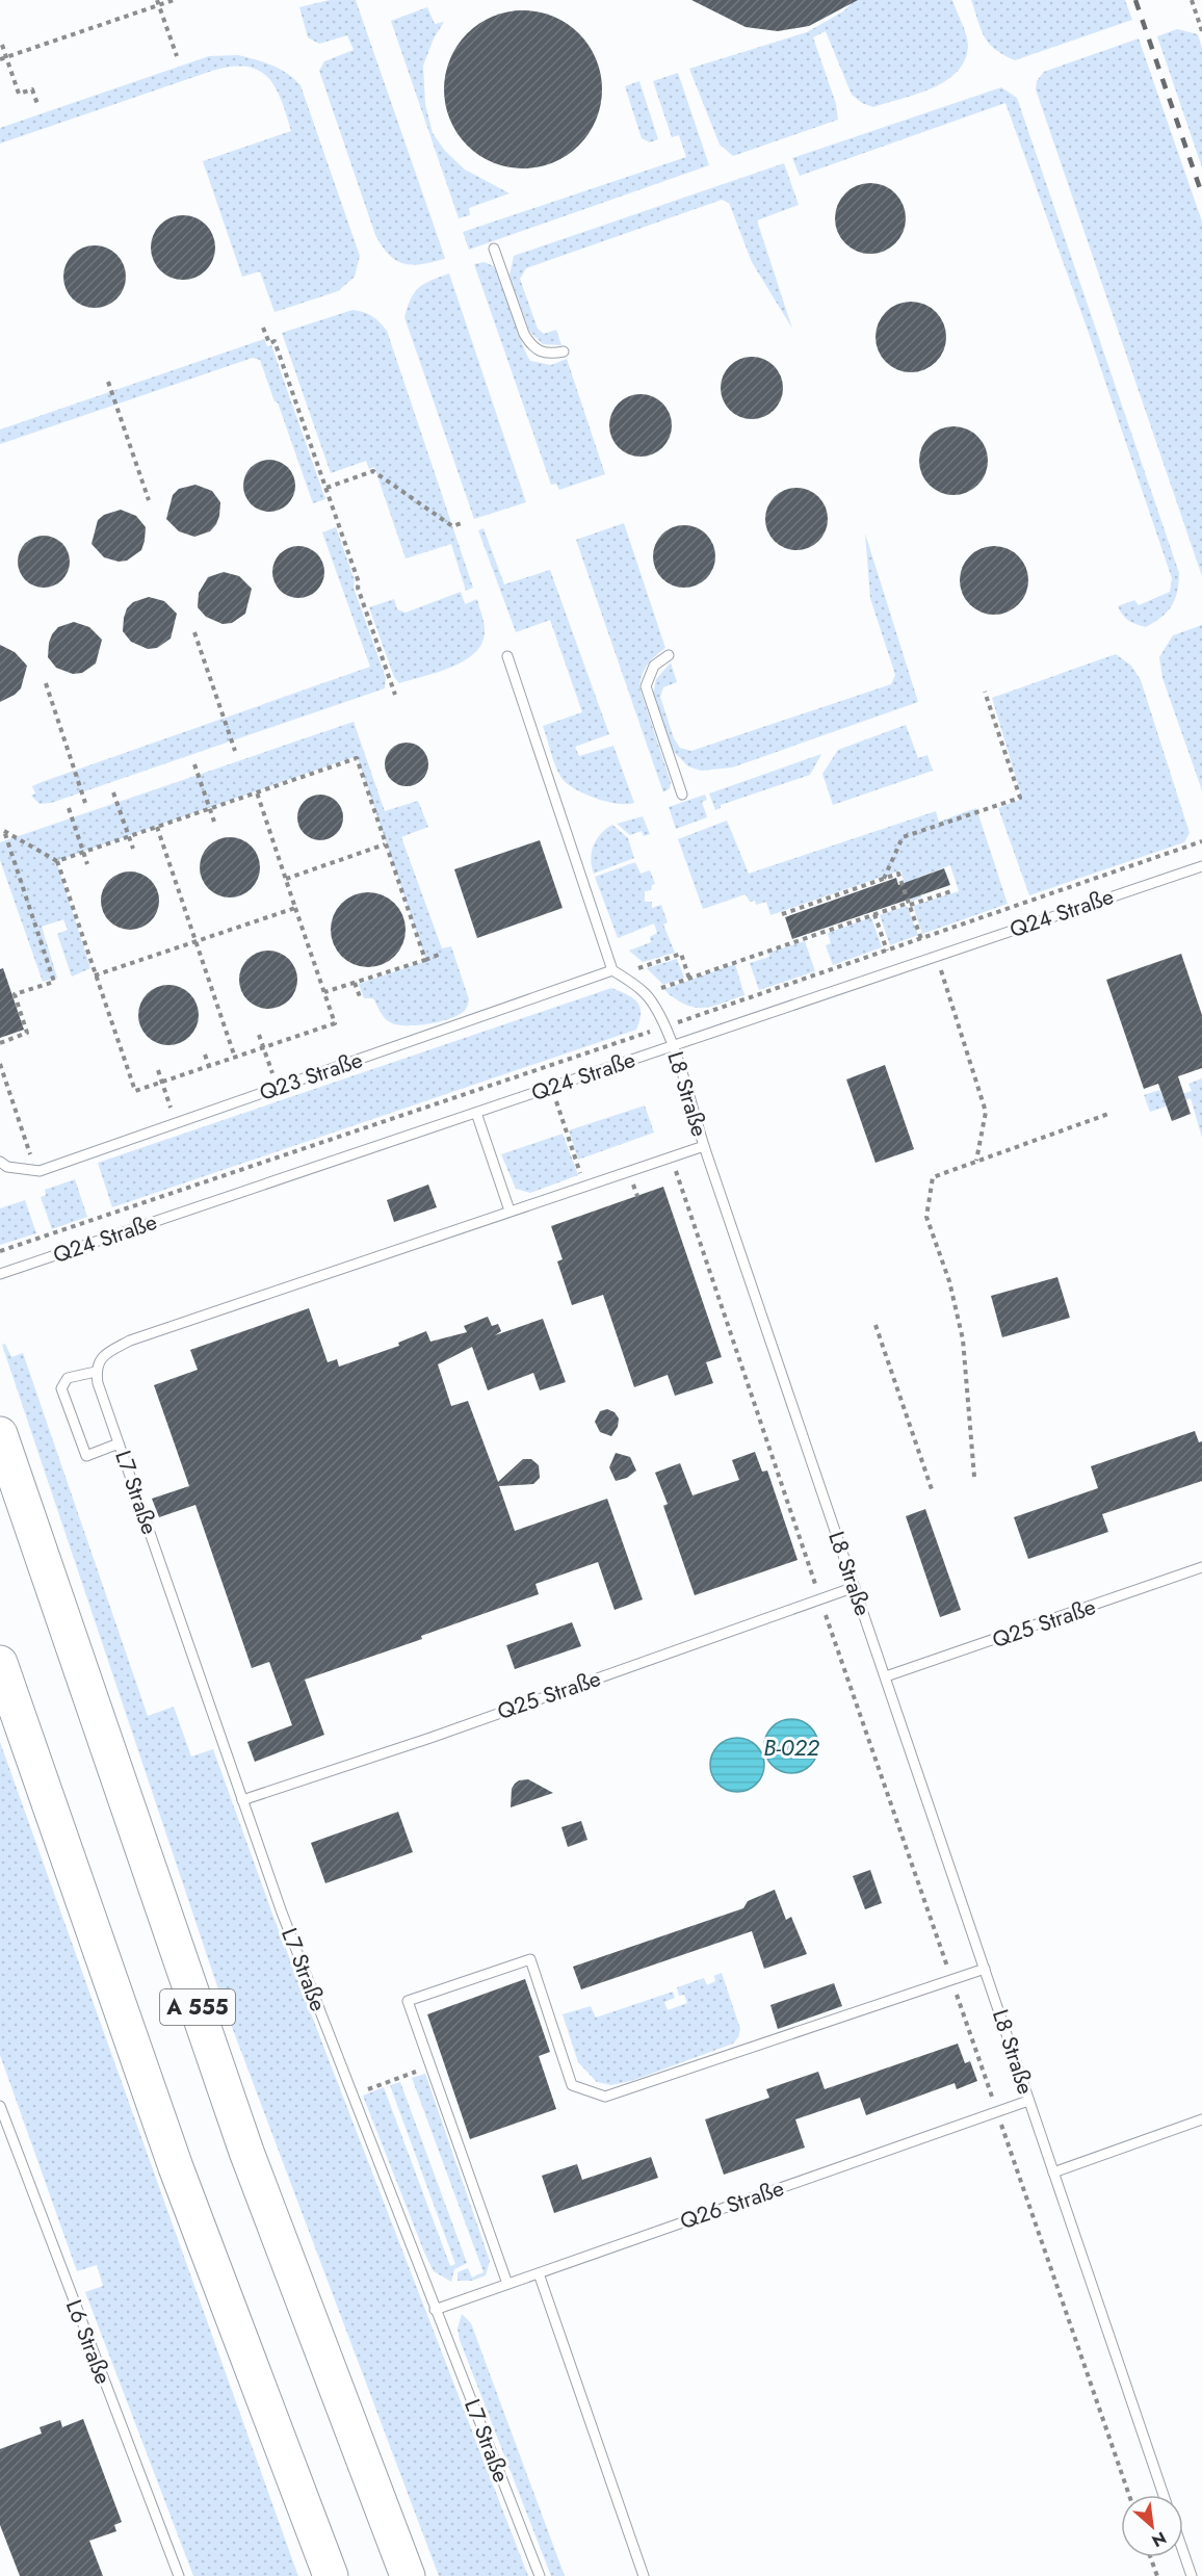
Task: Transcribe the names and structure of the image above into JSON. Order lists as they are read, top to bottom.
{
  "streets": {
    "highway": ["A 555"],
    "lane": [
      "Q24 Straße",
      "Q23 Straße",
      "L8 Straße",
      "L7 Straße",
      "Q25 Straße",
      "Q26 Straße",
      "L6 Straße"
    ]
  },
  "crossings": [
    ["Q24 Straße", "L8 Straße"],
    ["Q23 Straße", "L8 Straße"],
    ["L8 Straße", "Q25 Straße"],
    ["L8 Straße", "Q26 Straße"],
    ["L7 Straße", "Q25 Straße"],
    ["L7 Straße", "Q26 Straße"]
  ],
  "water": ["B-022"],
  "north": "bottom right"
}
